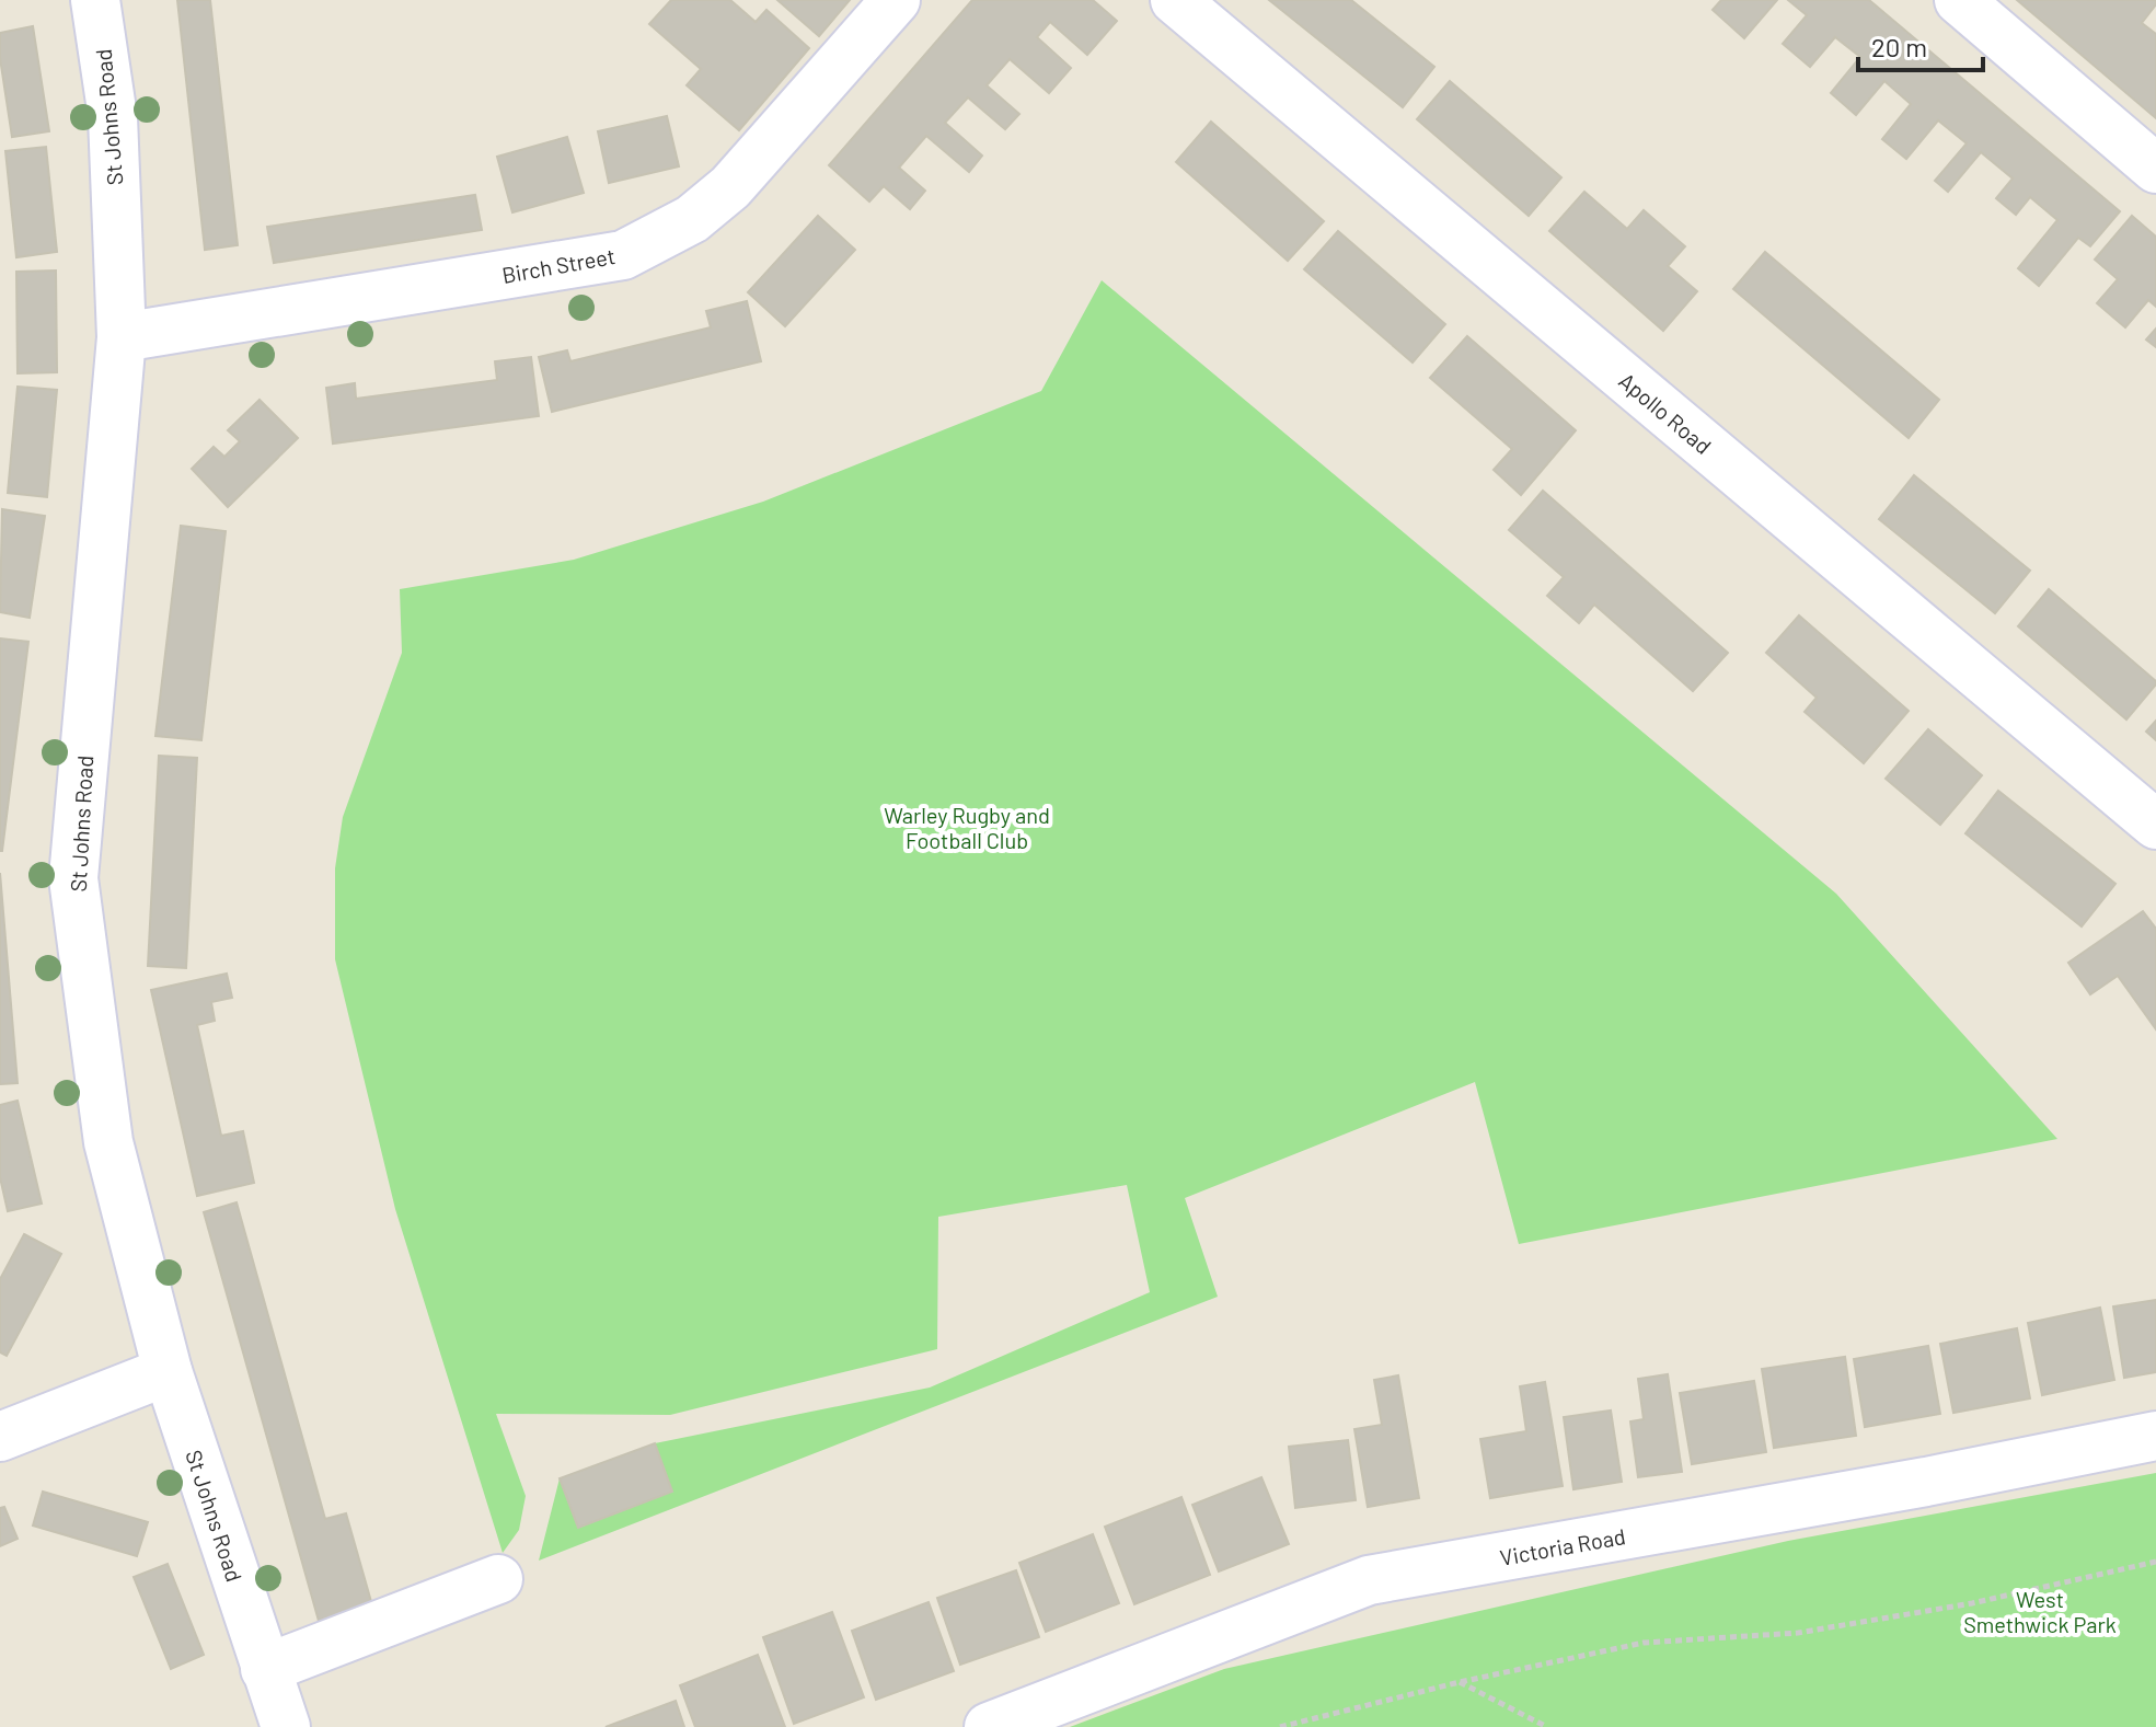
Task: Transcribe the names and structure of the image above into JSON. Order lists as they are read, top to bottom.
{
  "streets": {
    "street": [
      "St Johns Road",
      "Birch Street",
      "Apollo Road",
      "Victoria Road"
    ]
  },
  "crossings": [
    ["St Johns Road", "Birch Street"]
  ],
  "parks": ["Warley Rugby and Football Club", "West Smethwick Park"],
  "scale_bar": "20 m"
}
